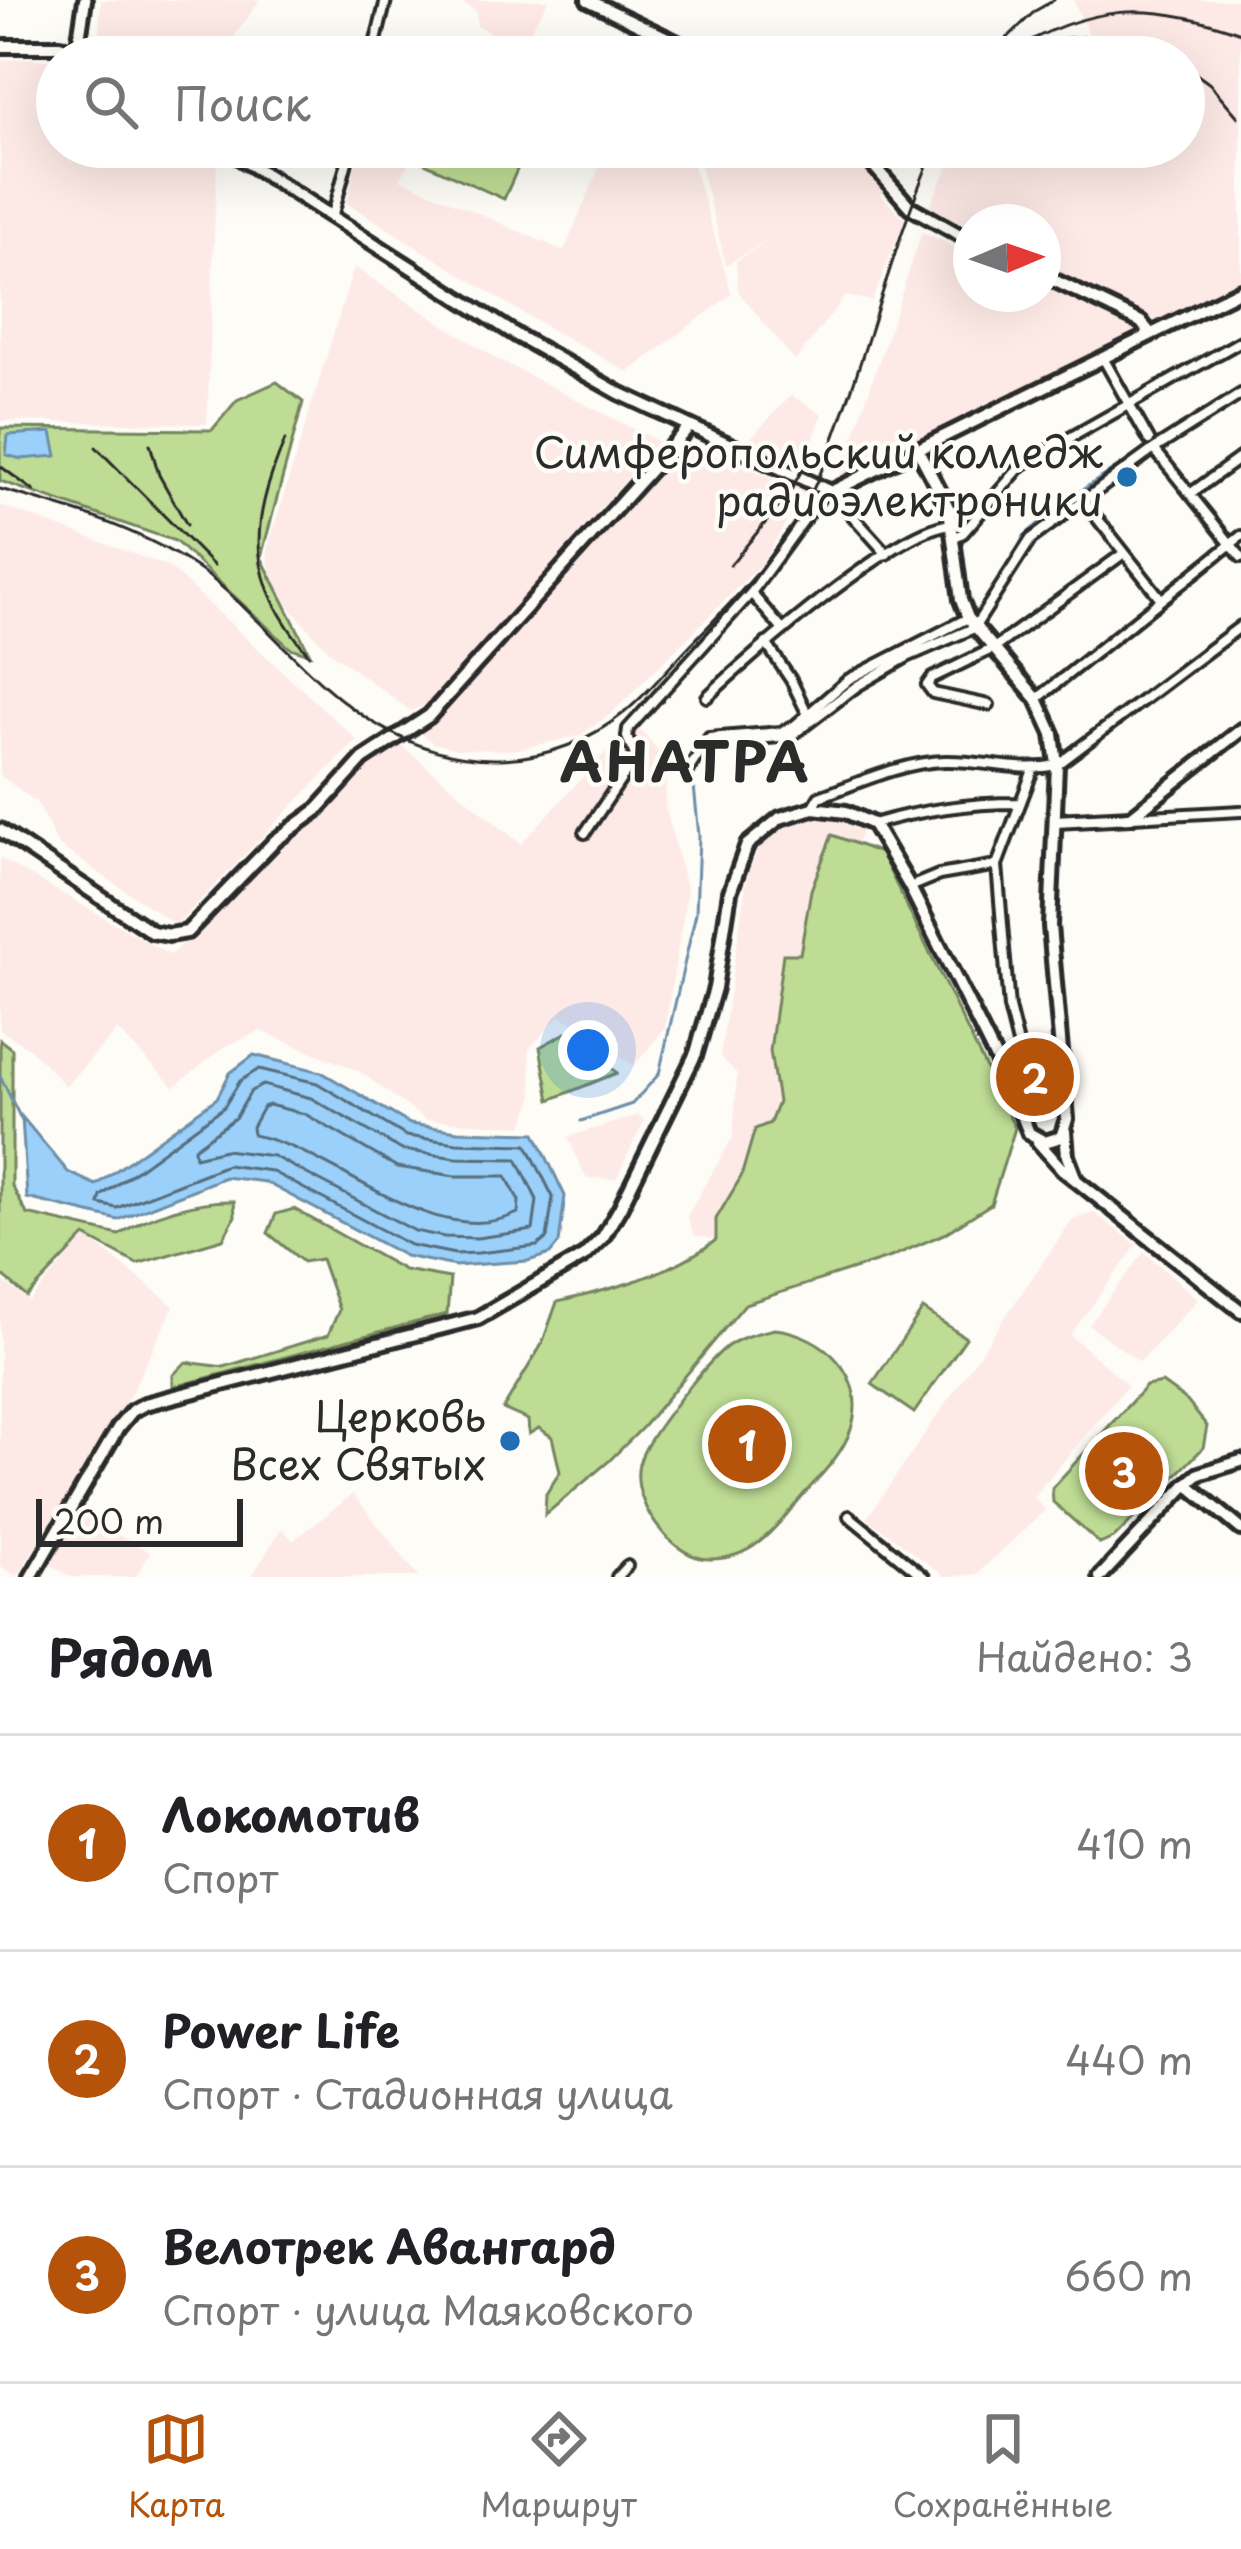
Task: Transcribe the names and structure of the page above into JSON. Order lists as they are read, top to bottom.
{
  "districts": ["АНАТРА"],
  "places": ["Симферопольский колледж радиоэлектроники", "Церковь Всех Святых"],
  "scale_bar": "200 m",
  "north": "right",
  "page": {
    "search": "Поиск",
    "pins": ["2", "1", "3"],
    "scale": "200 m",
    "heading": ["Рядом", "Найдено: 3"],
    "list": [
      {
        "mark": "1",
        "name": "Локомотив",
        "note": "Спорт",
        "value": "410 m"
      },
      {
        "mark": "2",
        "name": "Power Life",
        "note": "Спорт · Стадионная улица",
        "value": "440 m"
      },
      {
        "mark": "3",
        "name": "Велотрек Авангард",
        "note": "Спорт · улица Маяковского",
        "value": "660 m"
      }
    ],
    "nav": ["Карта", "Маршрут", "Сохранённые"]
  }
}
